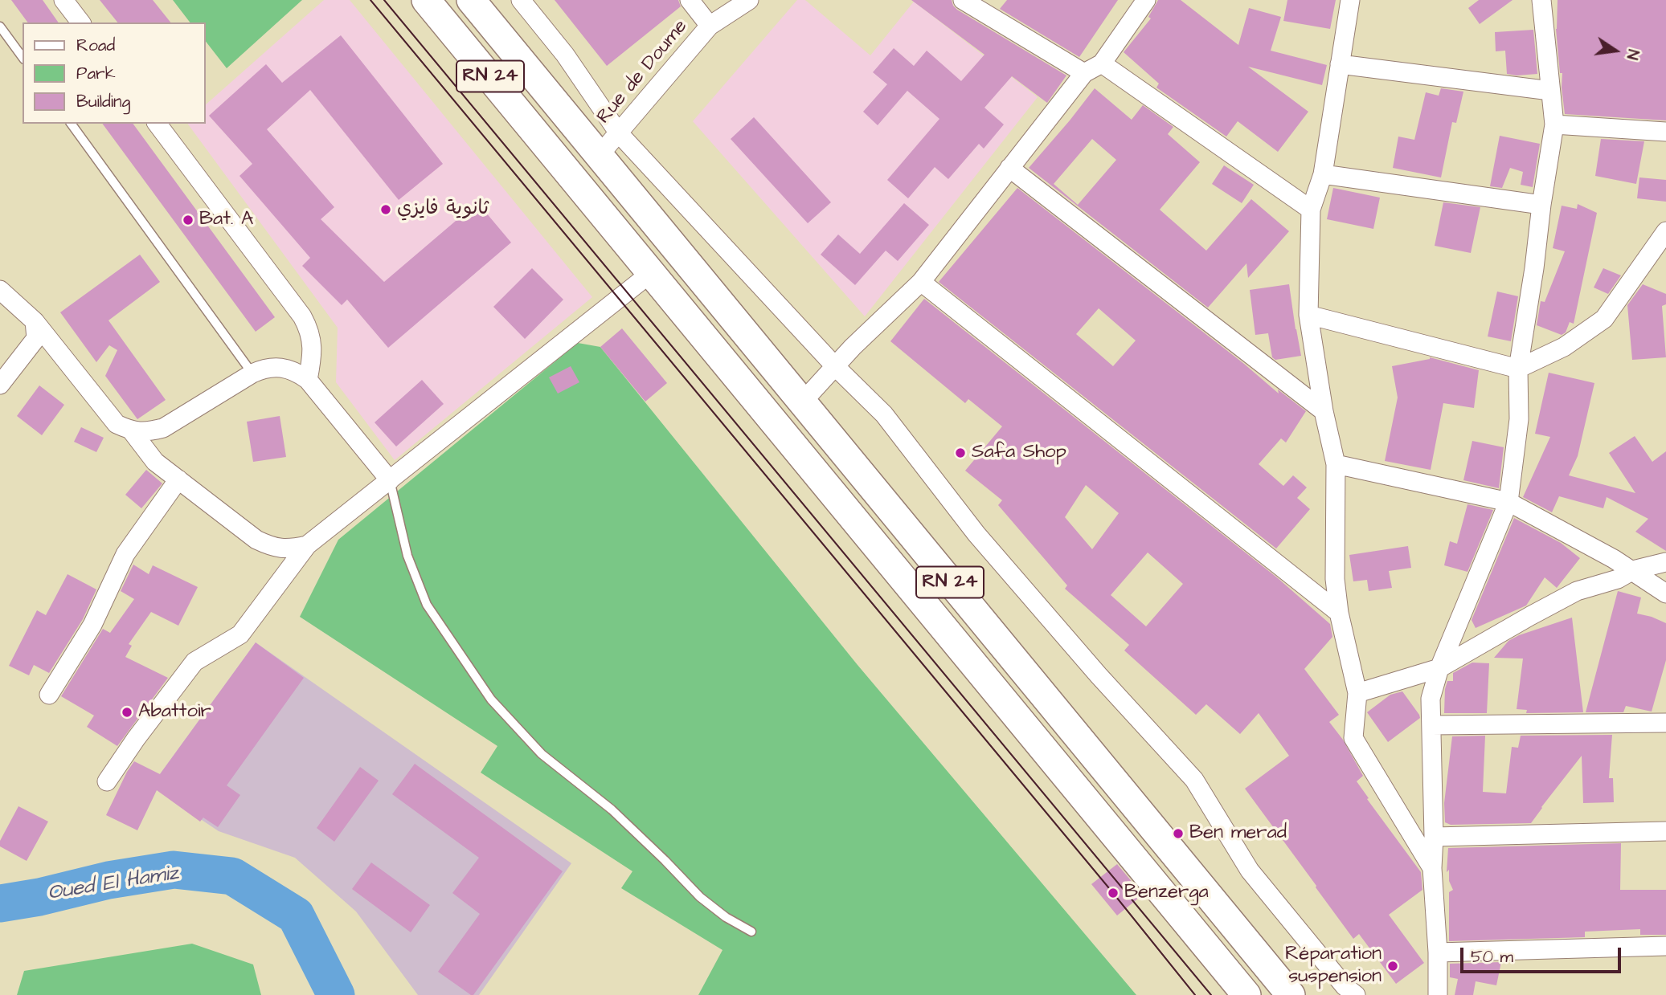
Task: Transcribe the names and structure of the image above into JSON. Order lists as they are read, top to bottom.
{
  "streets": {
    "main road": ["RN 24"],
    "street": ["Rue de Doume"]
  },
  "crossings": [
    ["Rue de Doume", "RN 24"]
  ],
  "water": ["Oued El Hamiz"],
  "places": [
    "ثانوية فايزي",
    "Bat. A",
    "Safa Shop",
    "Abattoir",
    "Ben merad",
    "Benzerga",
    "Réparation suspension"
  ],
  "legend": ["Road", "Park", "Building"],
  "scale_bar": "50 m",
  "north": "right"
}
